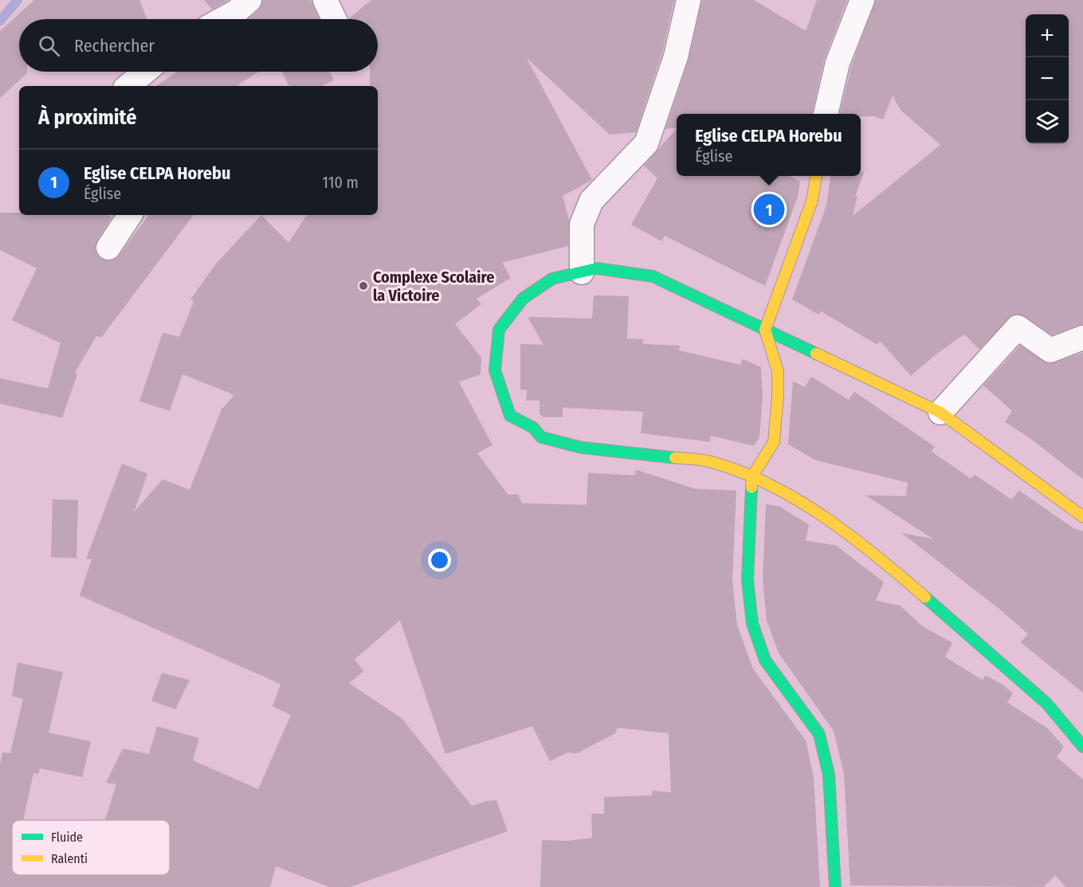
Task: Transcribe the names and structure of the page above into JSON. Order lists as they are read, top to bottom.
{
  "places": ["Complexe Scolaire la Victoire"],
  "legend": ["Fluide", "Ralenti"],
  "page": {
    "map_buttons": ["+", "−"],
    "search": "Rechercher",
    "heading": "À proximité",
    "popup": ["Eglise CELPA Horebu", "Église"],
    "list": [
      {
        "mark": "1",
        "name": "Eglise CELPA Horebu",
        "note": "Église",
        "value": "110 m"
      }
    ],
    "pins": "1"
  }
}
